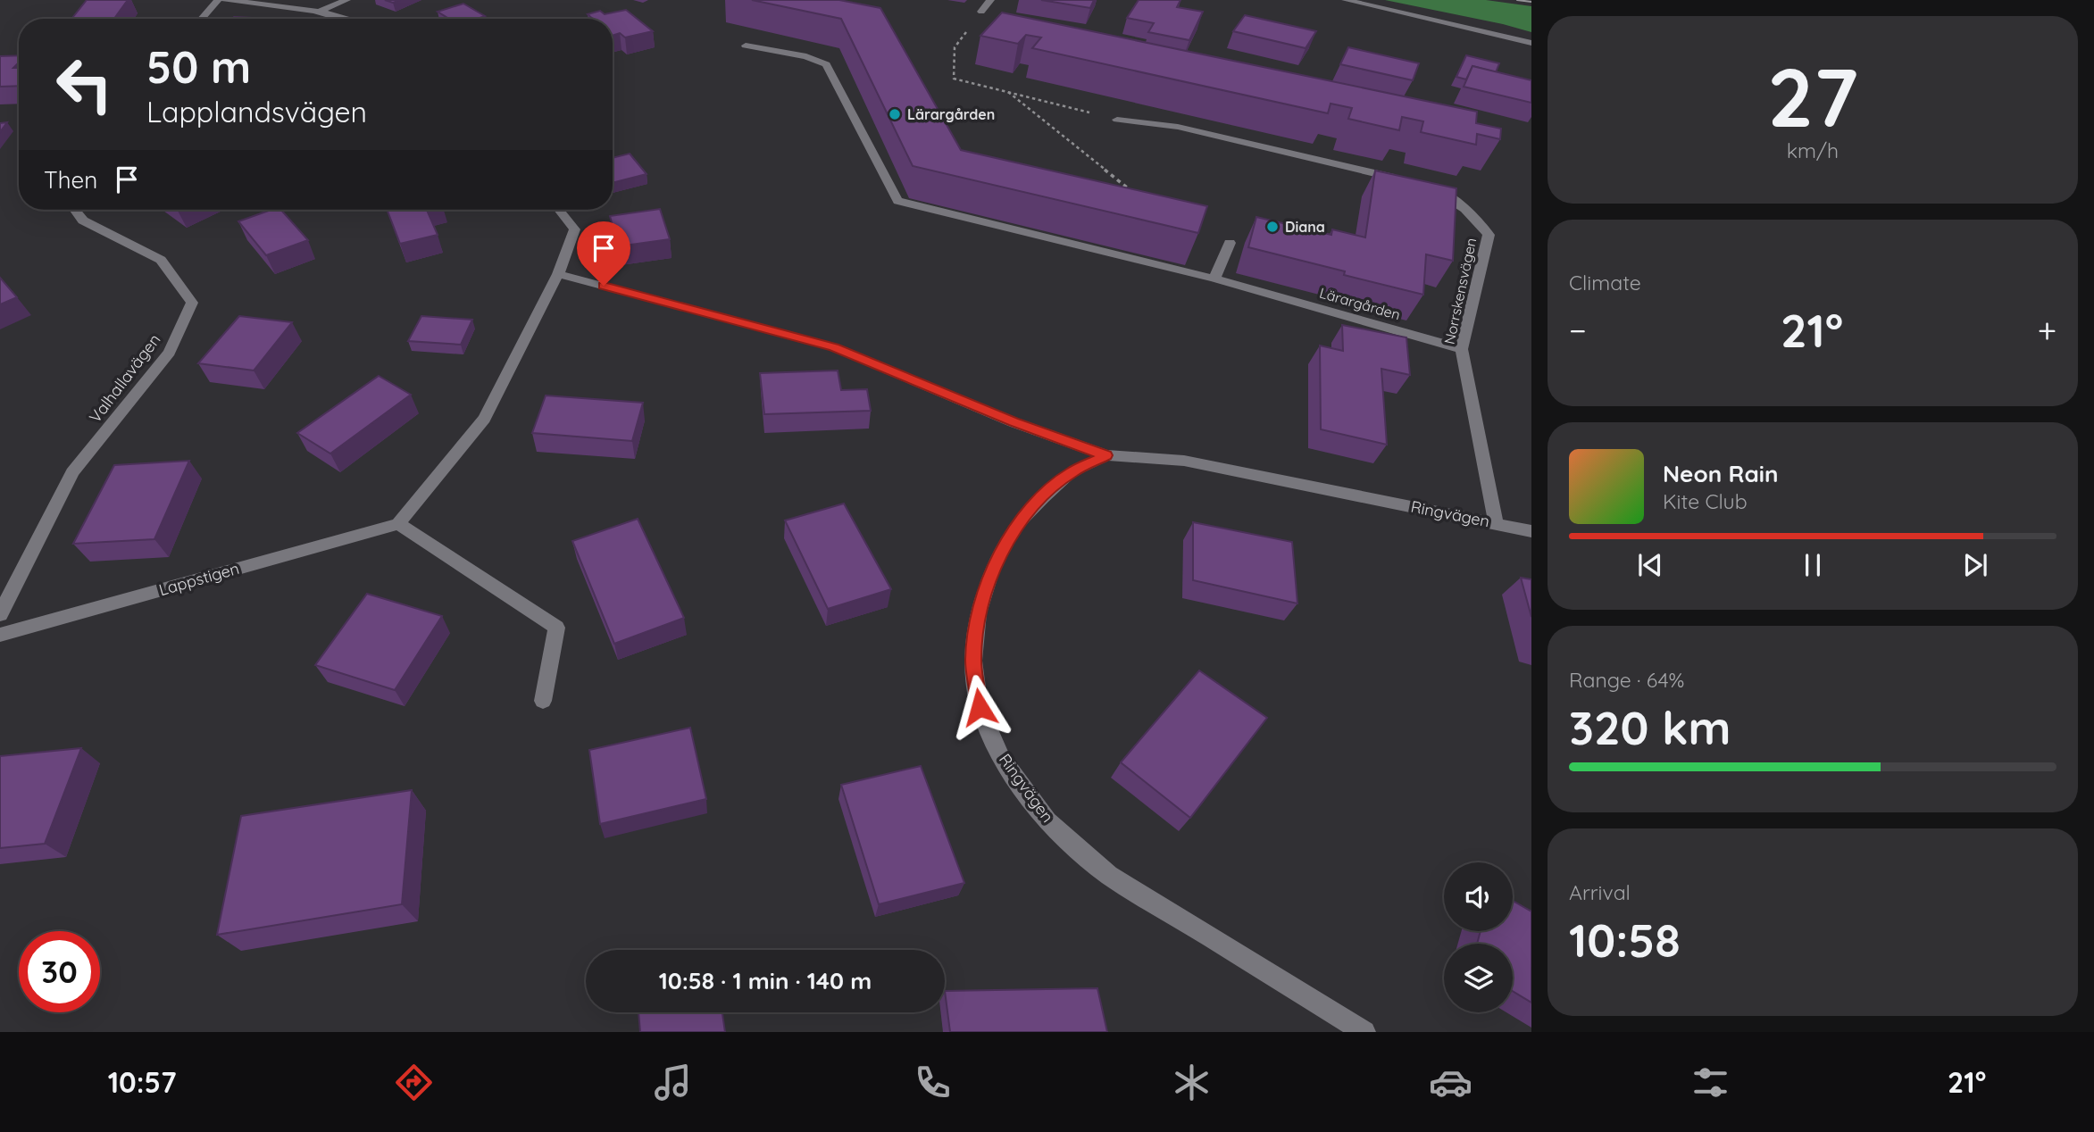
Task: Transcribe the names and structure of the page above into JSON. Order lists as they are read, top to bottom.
{
  "streets": {
    "street": [
      "Norrskensvägen",
      "Lärargården",
      "Valhallavägen",
      "Ringvägen",
      "Lappstigen"
    ]
  },
  "crossings": [
    ["Norrskensvägen", "Lärargården"],
    ["Norrskensvägen", "Ringvägen"]
  ],
  "places": ["Lärargården", "Diana"],
  "page": {
    "tile": [
      ["27", "km/h"],
      "Climate",
      ["Range · 64%", "320 km"],
      ["Arrival", "10:58"]
    ],
    "turn": ["50 m", "Lapplandsvägen"],
    "then": "Then",
    "heat": ["−", "21°", "+"],
    "song": ["Neon Rain", "Kite Club"],
    "limit": "30",
    "trip": "10:58 · 1 min · 140 m",
    "tabs": ["10:57", "21°"]
  }
}
